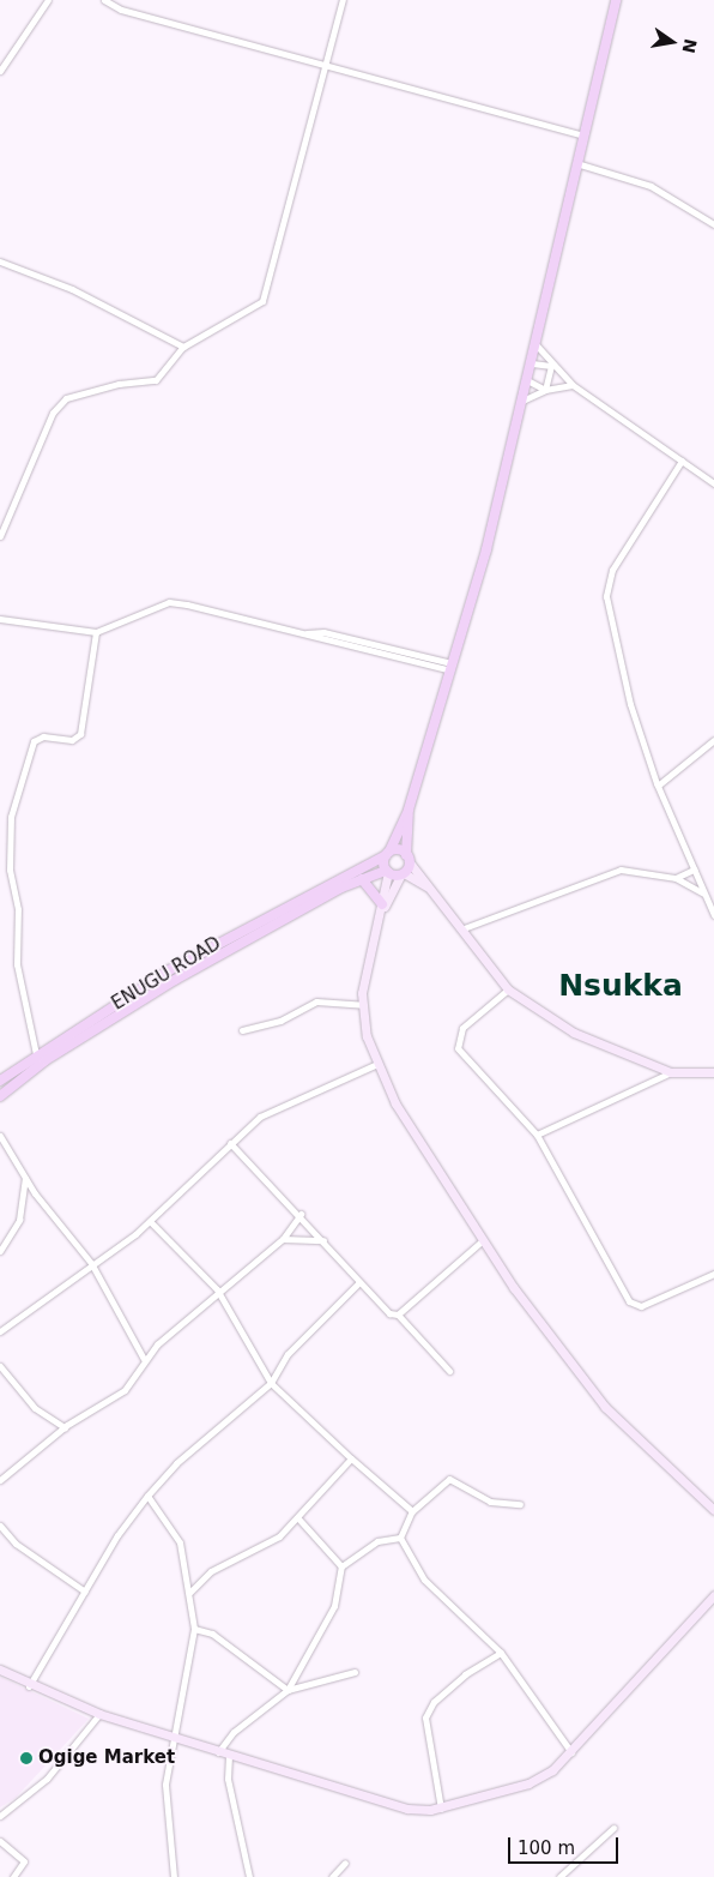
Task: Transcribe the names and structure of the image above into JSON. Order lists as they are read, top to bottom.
{
  "streets": {
    "main road": ["ENUGU ROAD"]
  },
  "districts": ["Nsukka"],
  "places": ["Ogige Market"],
  "scale_bar": "100 m",
  "north": "right"
}
